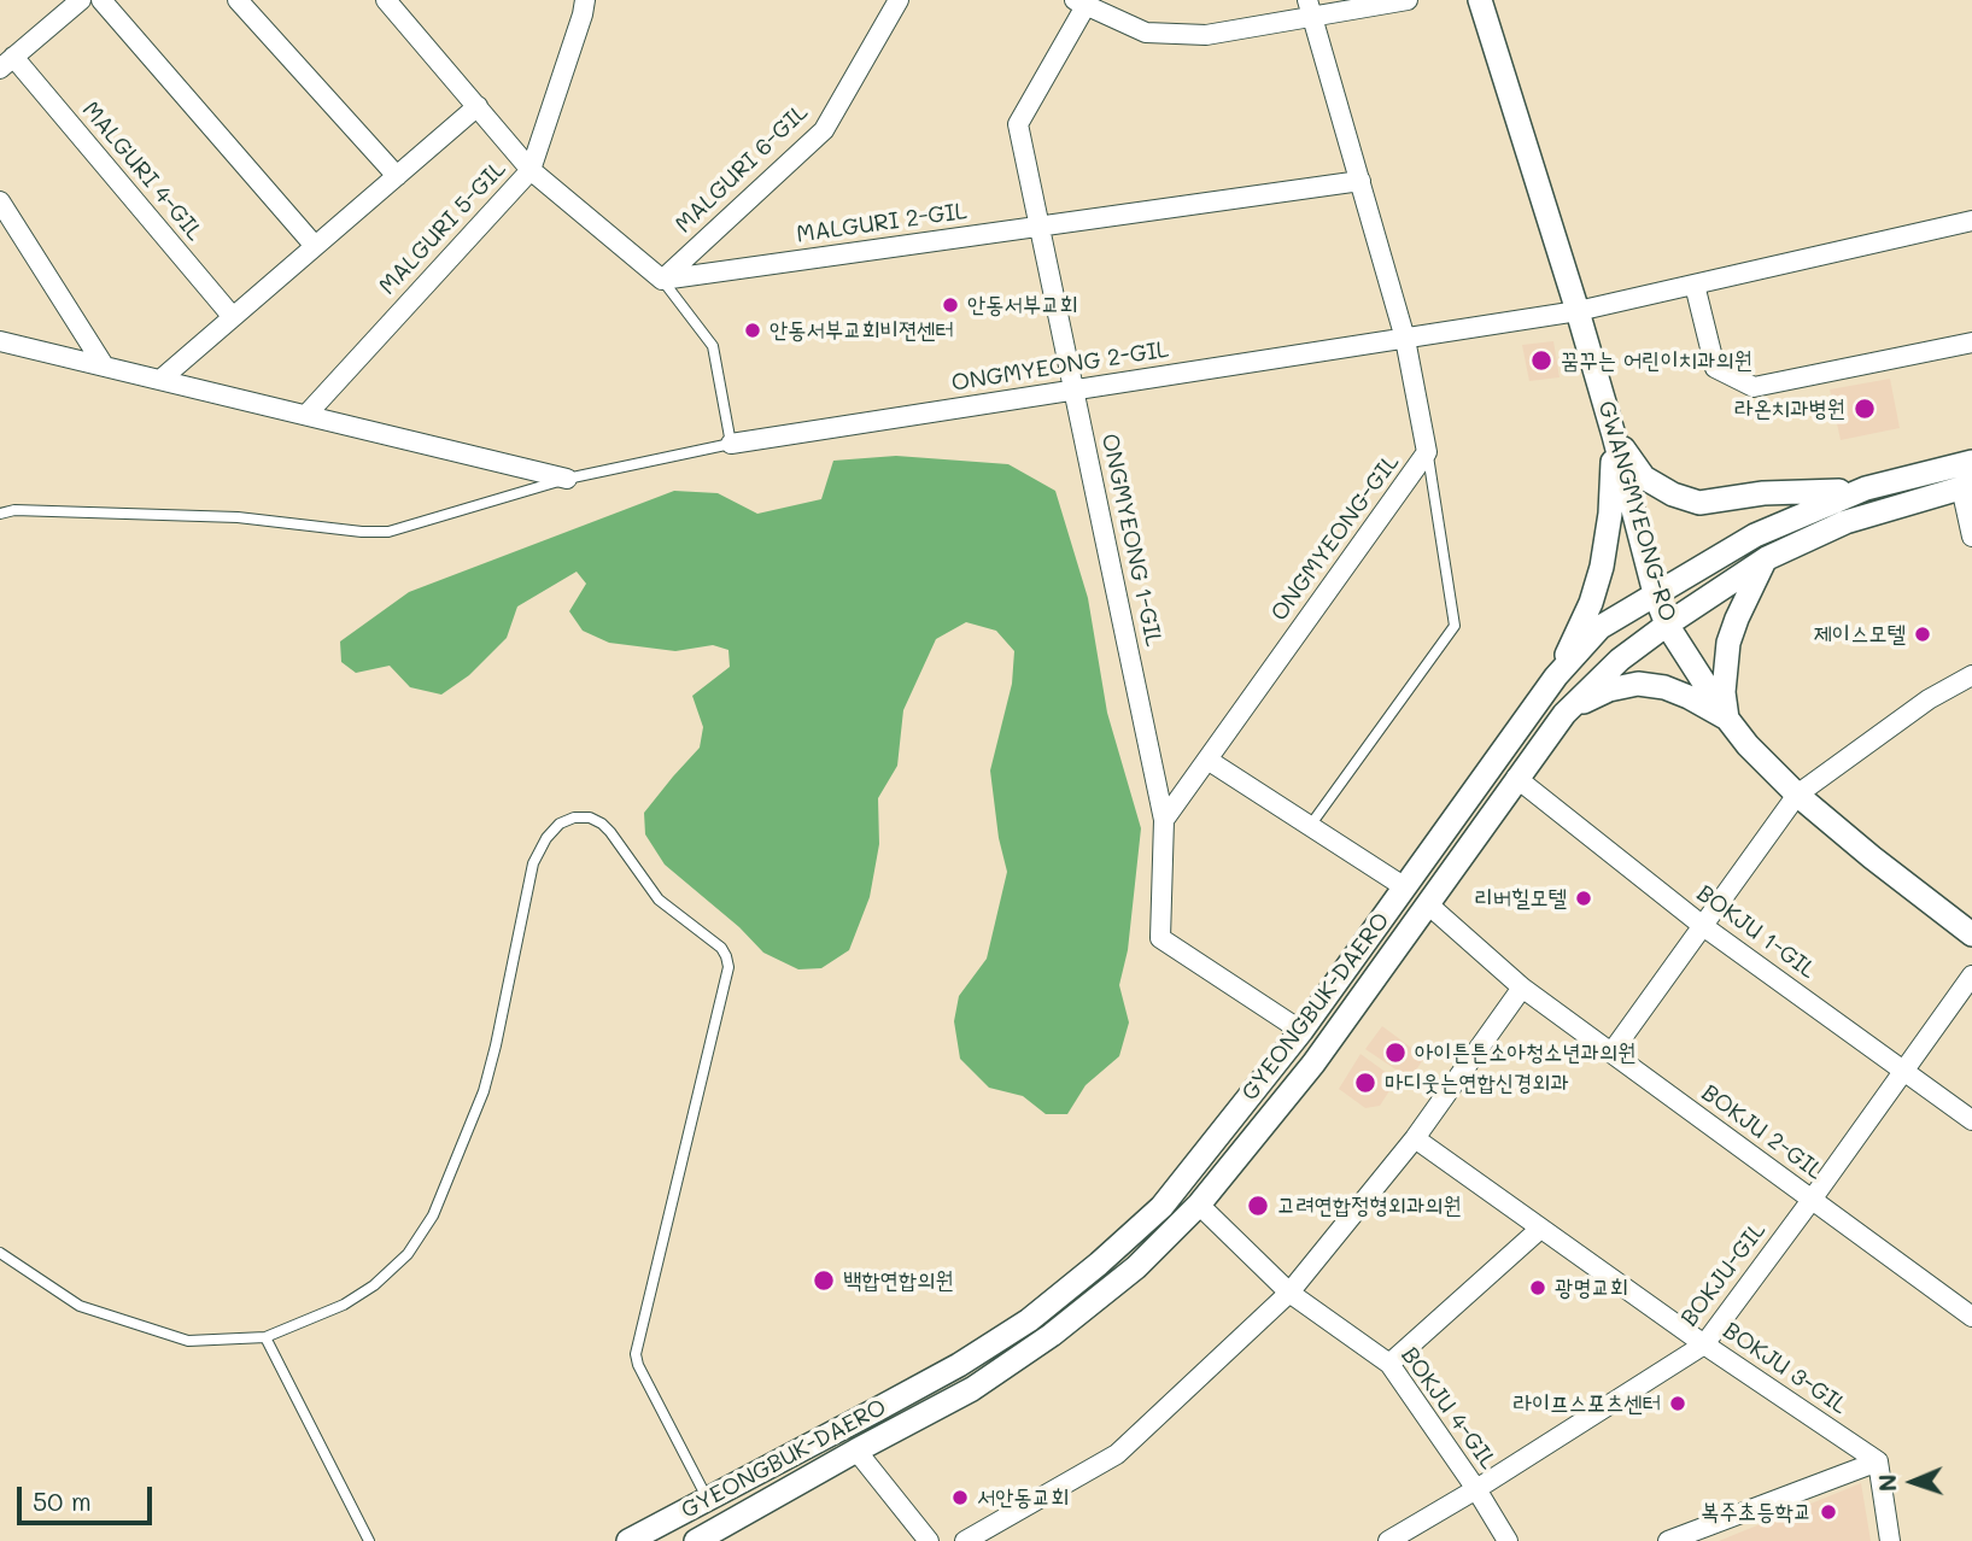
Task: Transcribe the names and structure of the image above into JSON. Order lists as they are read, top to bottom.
{
  "streets": {
    "street": [
      "MALGURI 6-GIL",
      "MALGURI 4-GIL",
      "MALGURI 2-GIL",
      "MALGURI 5-GIL",
      "ONGMYEONG 2-GIL",
      "GWANGMYEONG-RO",
      "ONGMYEONG-GIL",
      "ONGMYEONG 1-GIL",
      "BOKJU 1-GIL",
      "GYEONGBUK-DAERO",
      "BOKJU 2-GIL",
      "BOKJU-GIL",
      "BOKJU 3-GIL",
      "BOKJU 4-GIL"
    ]
  },
  "crossings": [
    ["MALGURI 6-GIL", "MALGURI 2-GIL"],
    ["MALGURI 2-GIL", "ONGMYEONG-GIL"],
    ["MALGURI 2-GIL", "ONGMYEONG 1-GIL"],
    ["ONGMYEONG 2-GIL", "GWANGMYEONG-RO"],
    ["ONGMYEONG 2-GIL", "ONGMYEONG-GIL"],
    ["ONGMYEONG 2-GIL", "ONGMYEONG 1-GIL"],
    ["GWANGMYEONG-RO", "GYEONGBUK-DAERO"],
    ["ONGMYEONG-GIL", "ONGMYEONG 1-GIL"],
    ["ONGMYEONG 1-GIL", "GYEONGBUK-DAERO"],
    ["BOKJU 1-GIL", "GYEONGBUK-DAERO"],
    ["BOKJU 1-GIL", "BOKJU-GIL"],
    ["GYEONGBUK-DAERO", "BOKJU 2-GIL"],
    ["GYEONGBUK-DAERO", "BOKJU 4-GIL"],
    ["BOKJU 2-GIL", "BOKJU-GIL"],
    ["BOKJU-GIL", "BOKJU 3-GIL"],
    ["BOKJU-GIL", "BOKJU 4-GIL"]
  ],
  "places": [
    "안동서부교회",
    "안동서부교회비젼센터",
    "꿈꾸는 어린이치과의원",
    "라온치과병원",
    "제이스모텔",
    "리버힐모텔",
    "아이튼튼소아청소년과의원",
    "마디웃는연합신경외과",
    "고려연합정형외과의원",
    "백합연합의원",
    "광명교회",
    "라이프스포츠센터",
    "서안동교회",
    "복주초등학교"
  ],
  "scale_bar": "50 m",
  "north": "left"
}
